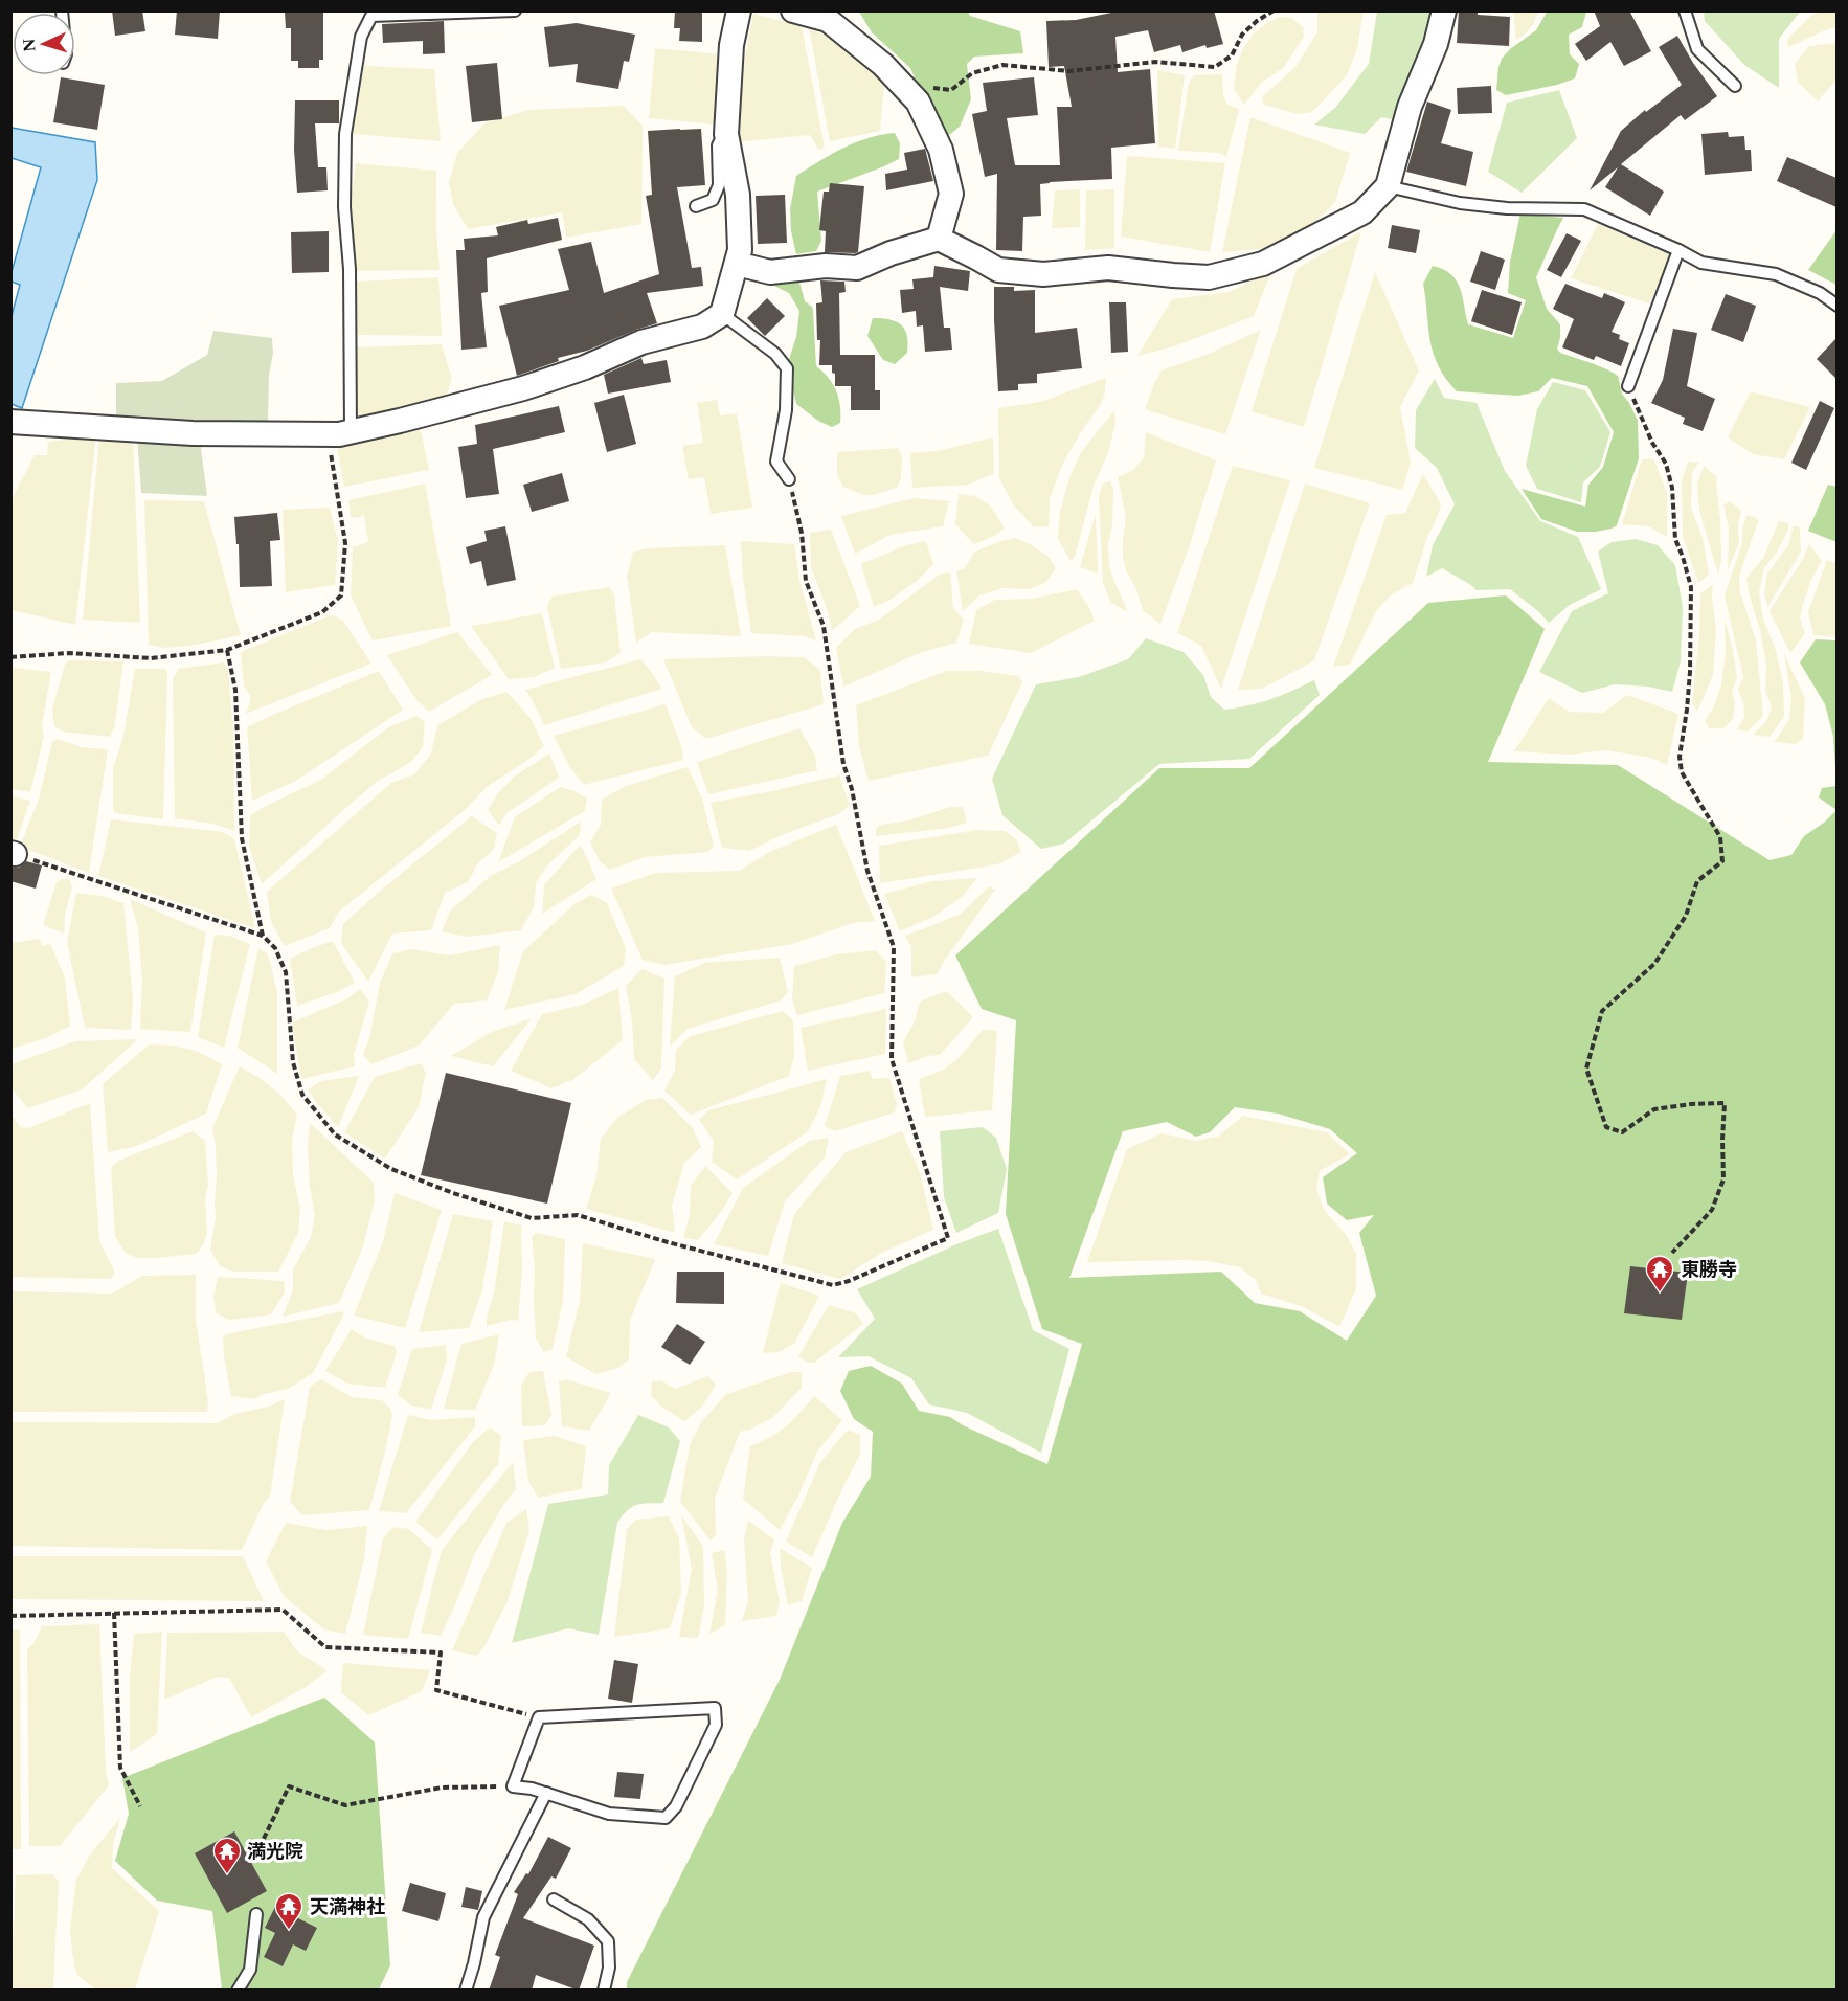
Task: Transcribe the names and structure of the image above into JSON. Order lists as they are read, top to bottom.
{
  "places": {
    "temple": ["東勝寺", "満光院", "天満神社"]
  },
  "north": "left"
}
